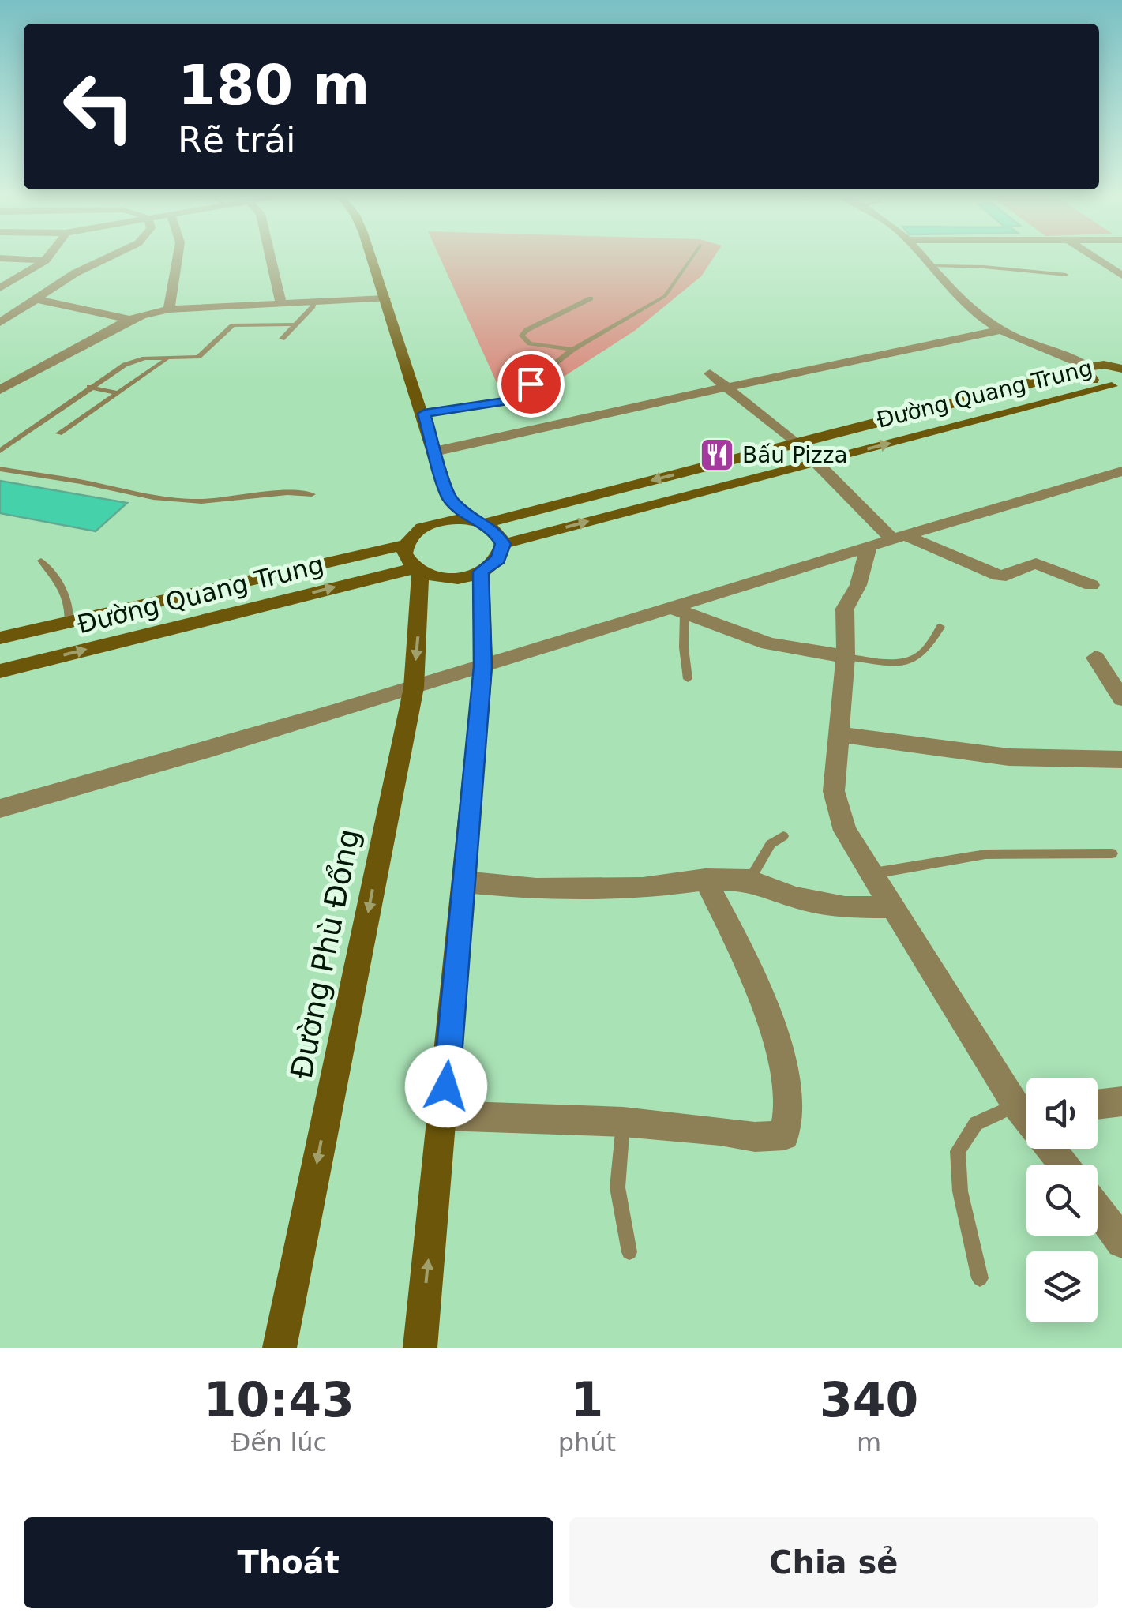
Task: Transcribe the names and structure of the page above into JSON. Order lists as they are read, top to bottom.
{
  "streets": {
    "main road": ["Đường Quang Trung", "Đường Phù Đổng"]
  },
  "crossings": [
    ["Đường Quang Trung", "Đường Phù Đổng"]
  ],
  "places": {
    "restaurant": ["Bấu Pizza"]
  },
  "page": {
    "turn": ["180 m", "Rẽ trái"],
    "eta": [
      "10:43",
      "Đến lúc",
      "1",
      "phút",
      "340",
      "m"
    ],
    "buttons": ["Thoát", "Chia sẻ"]
  }
}
